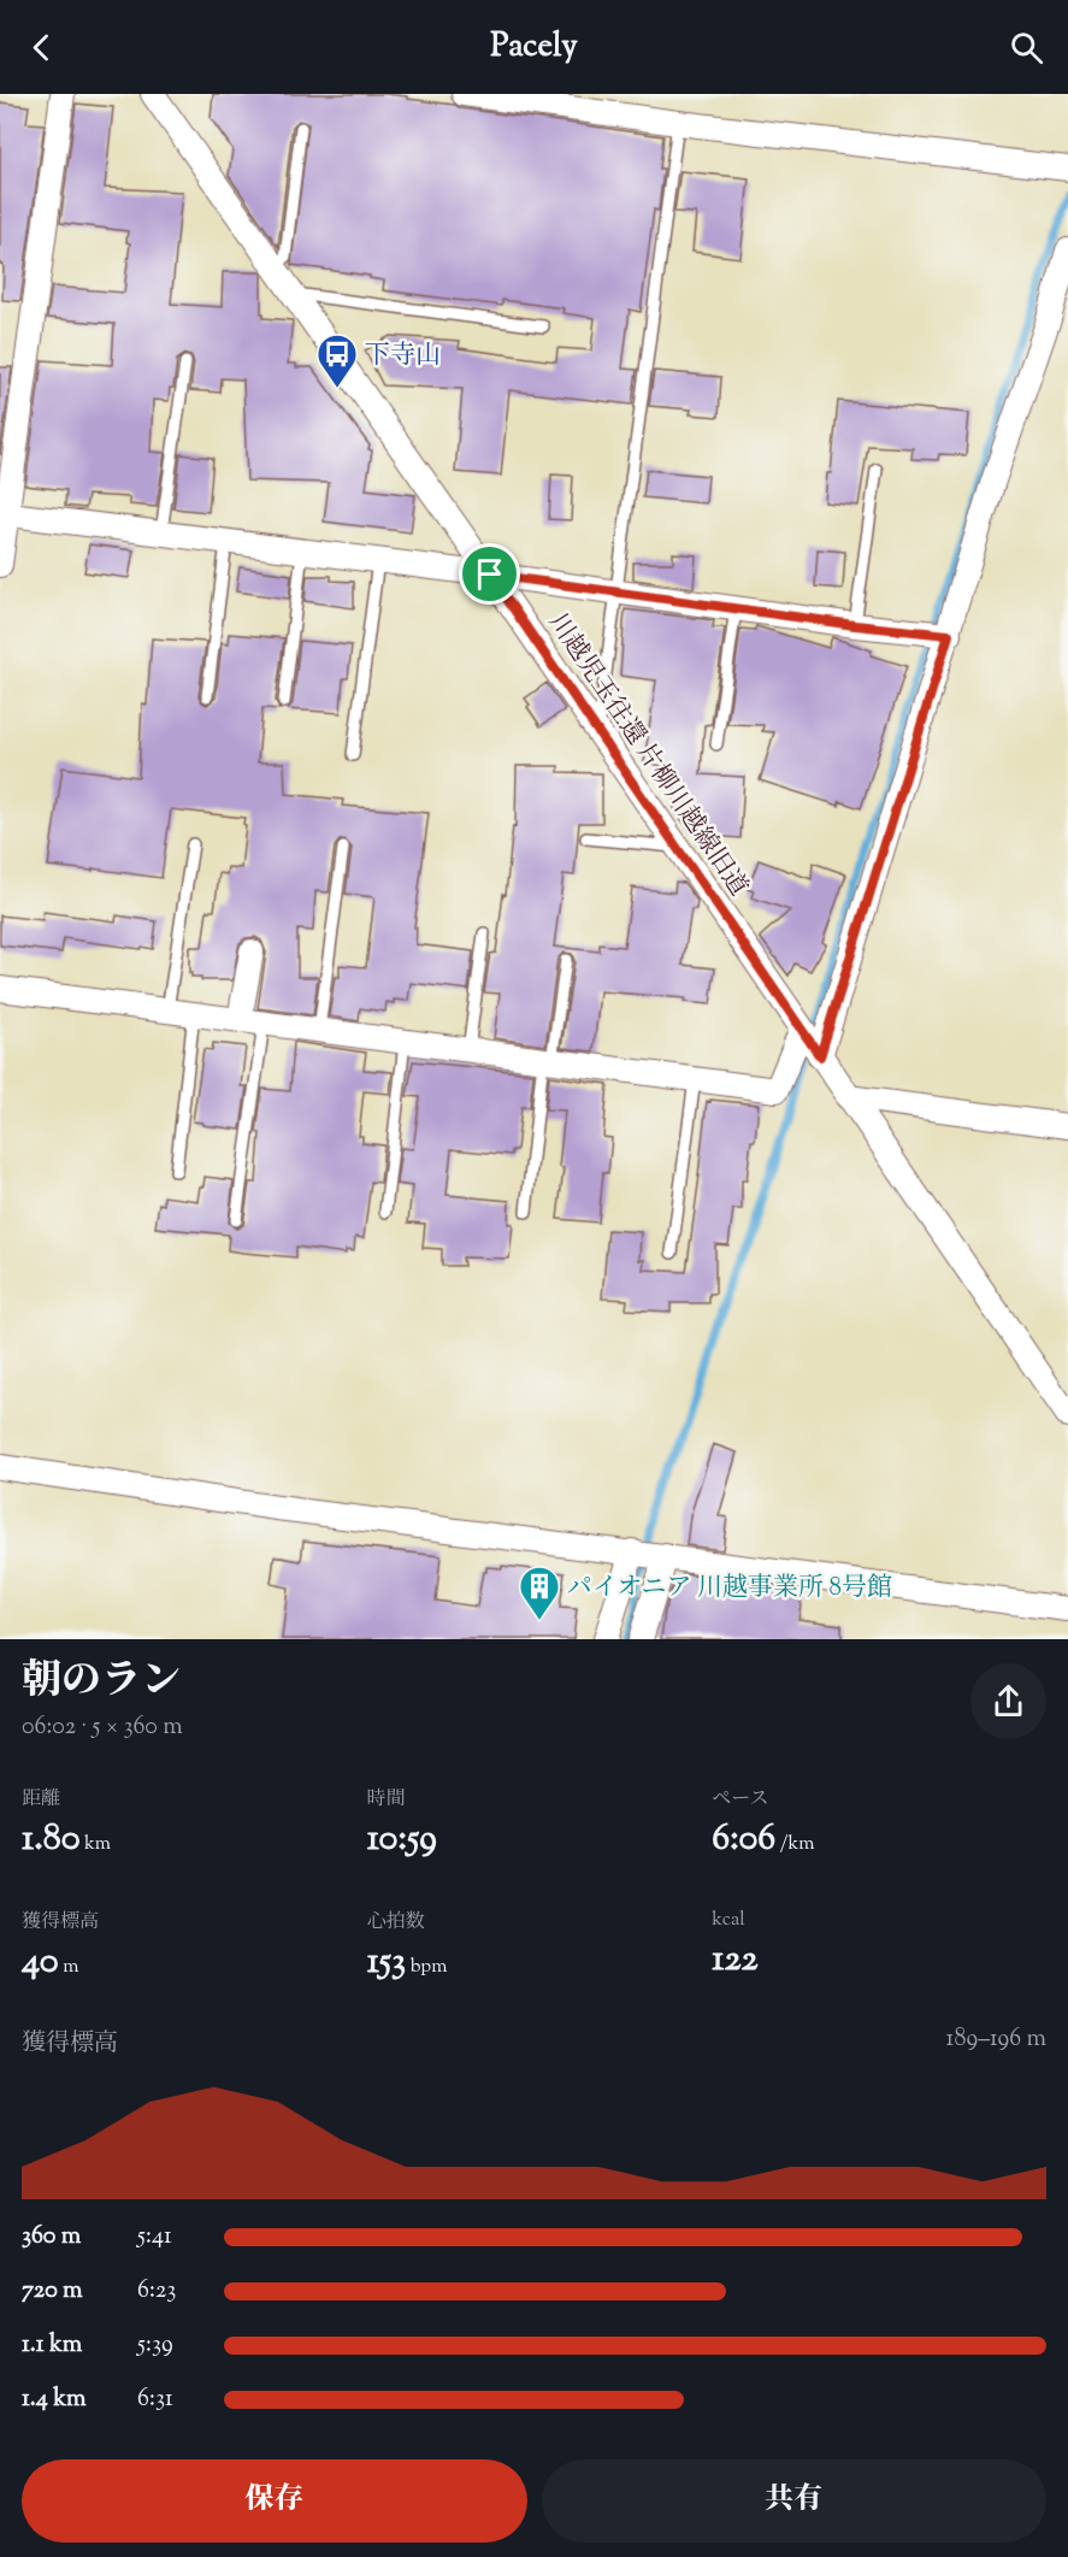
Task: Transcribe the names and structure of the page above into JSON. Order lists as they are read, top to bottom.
{
  "streets": {
    "street": ["川越児玉往還 片柳川越線旧道"]
  },
  "places": {
    "bus stop": ["下寺山"],
    "building": ["パイオニア 川越事業所 8号館"]
  },
  "page": {
    "header": "Pacely",
    "heading": ["朝のラン", "06:02 · 5 × 360 m"],
    "stats": [
      ["距離", "1.80 km"],
      ["時間", "10:59"],
      ["ペース", "6:06 /km"],
      ["獲得標高", "40 m"],
      ["心拍数", "153 bpm"],
      ["kcal", "122"]
    ],
    "chart": ["獲得標高", "189–196 m"],
    "list": [
      {
        "name": "360 m",
        "note": "5:41"
      },
      {
        "name": "720 m",
        "note": "6:23"
      },
      {
        "name": "1.1 km",
        "note": "5:39"
      },
      {
        "name": "1.4 km",
        "note": "6:31"
      }
    ],
    "buttons": ["保存", "共有"]
  }
}
